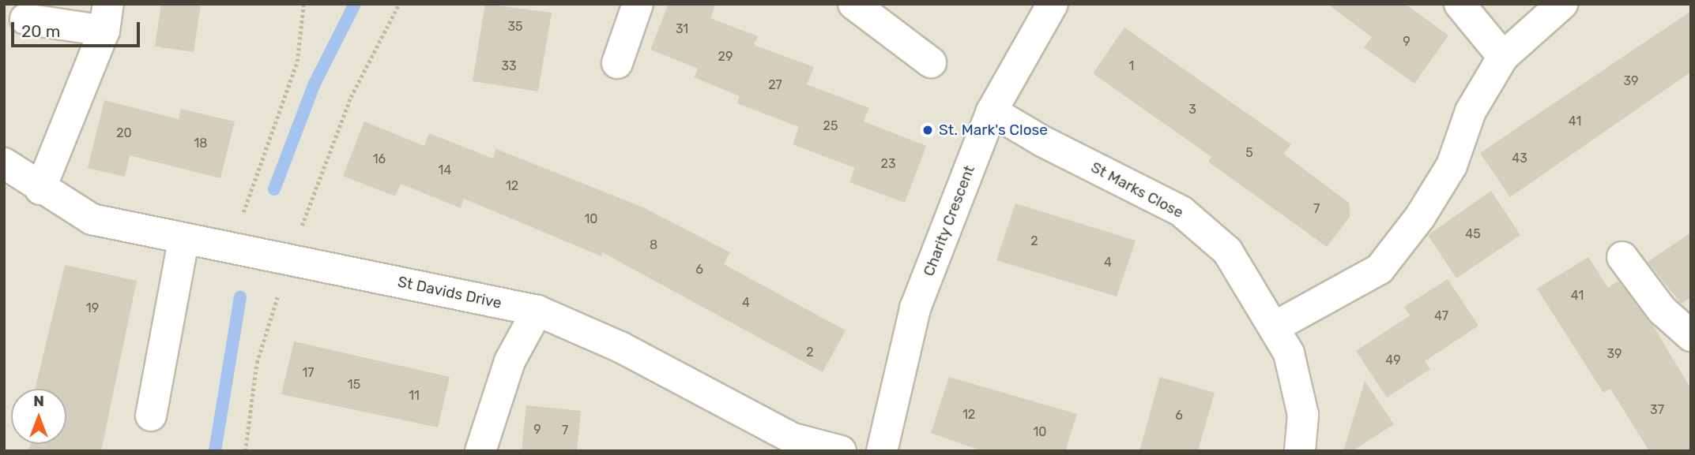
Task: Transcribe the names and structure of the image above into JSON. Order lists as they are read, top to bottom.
{
  "streets": {
    "street": ["St Marks Close", "Charity Crescent", "St Davids Drive"]
  },
  "crossings": [
    ["St Marks Close", "Charity Crescent"]
  ],
  "places": ["St. Mark's Close"],
  "house_numbers": [
    "35",
    "31",
    "9",
    "29",
    "33",
    "1",
    "39",
    "27",
    "3",
    "41",
    "25",
    "20",
    "18",
    "5",
    "43",
    "16",
    "23",
    "14",
    "12",
    "7",
    "10",
    "45",
    "2",
    "8",
    "4",
    "6",
    "41",
    "4",
    "19",
    "47",
    "2",
    "39",
    "49",
    "17",
    "15",
    "11",
    "37",
    "12",
    "6",
    "9",
    "7",
    "10"
  ],
  "scale_bar": "20 m",
  "north": "top"
}
